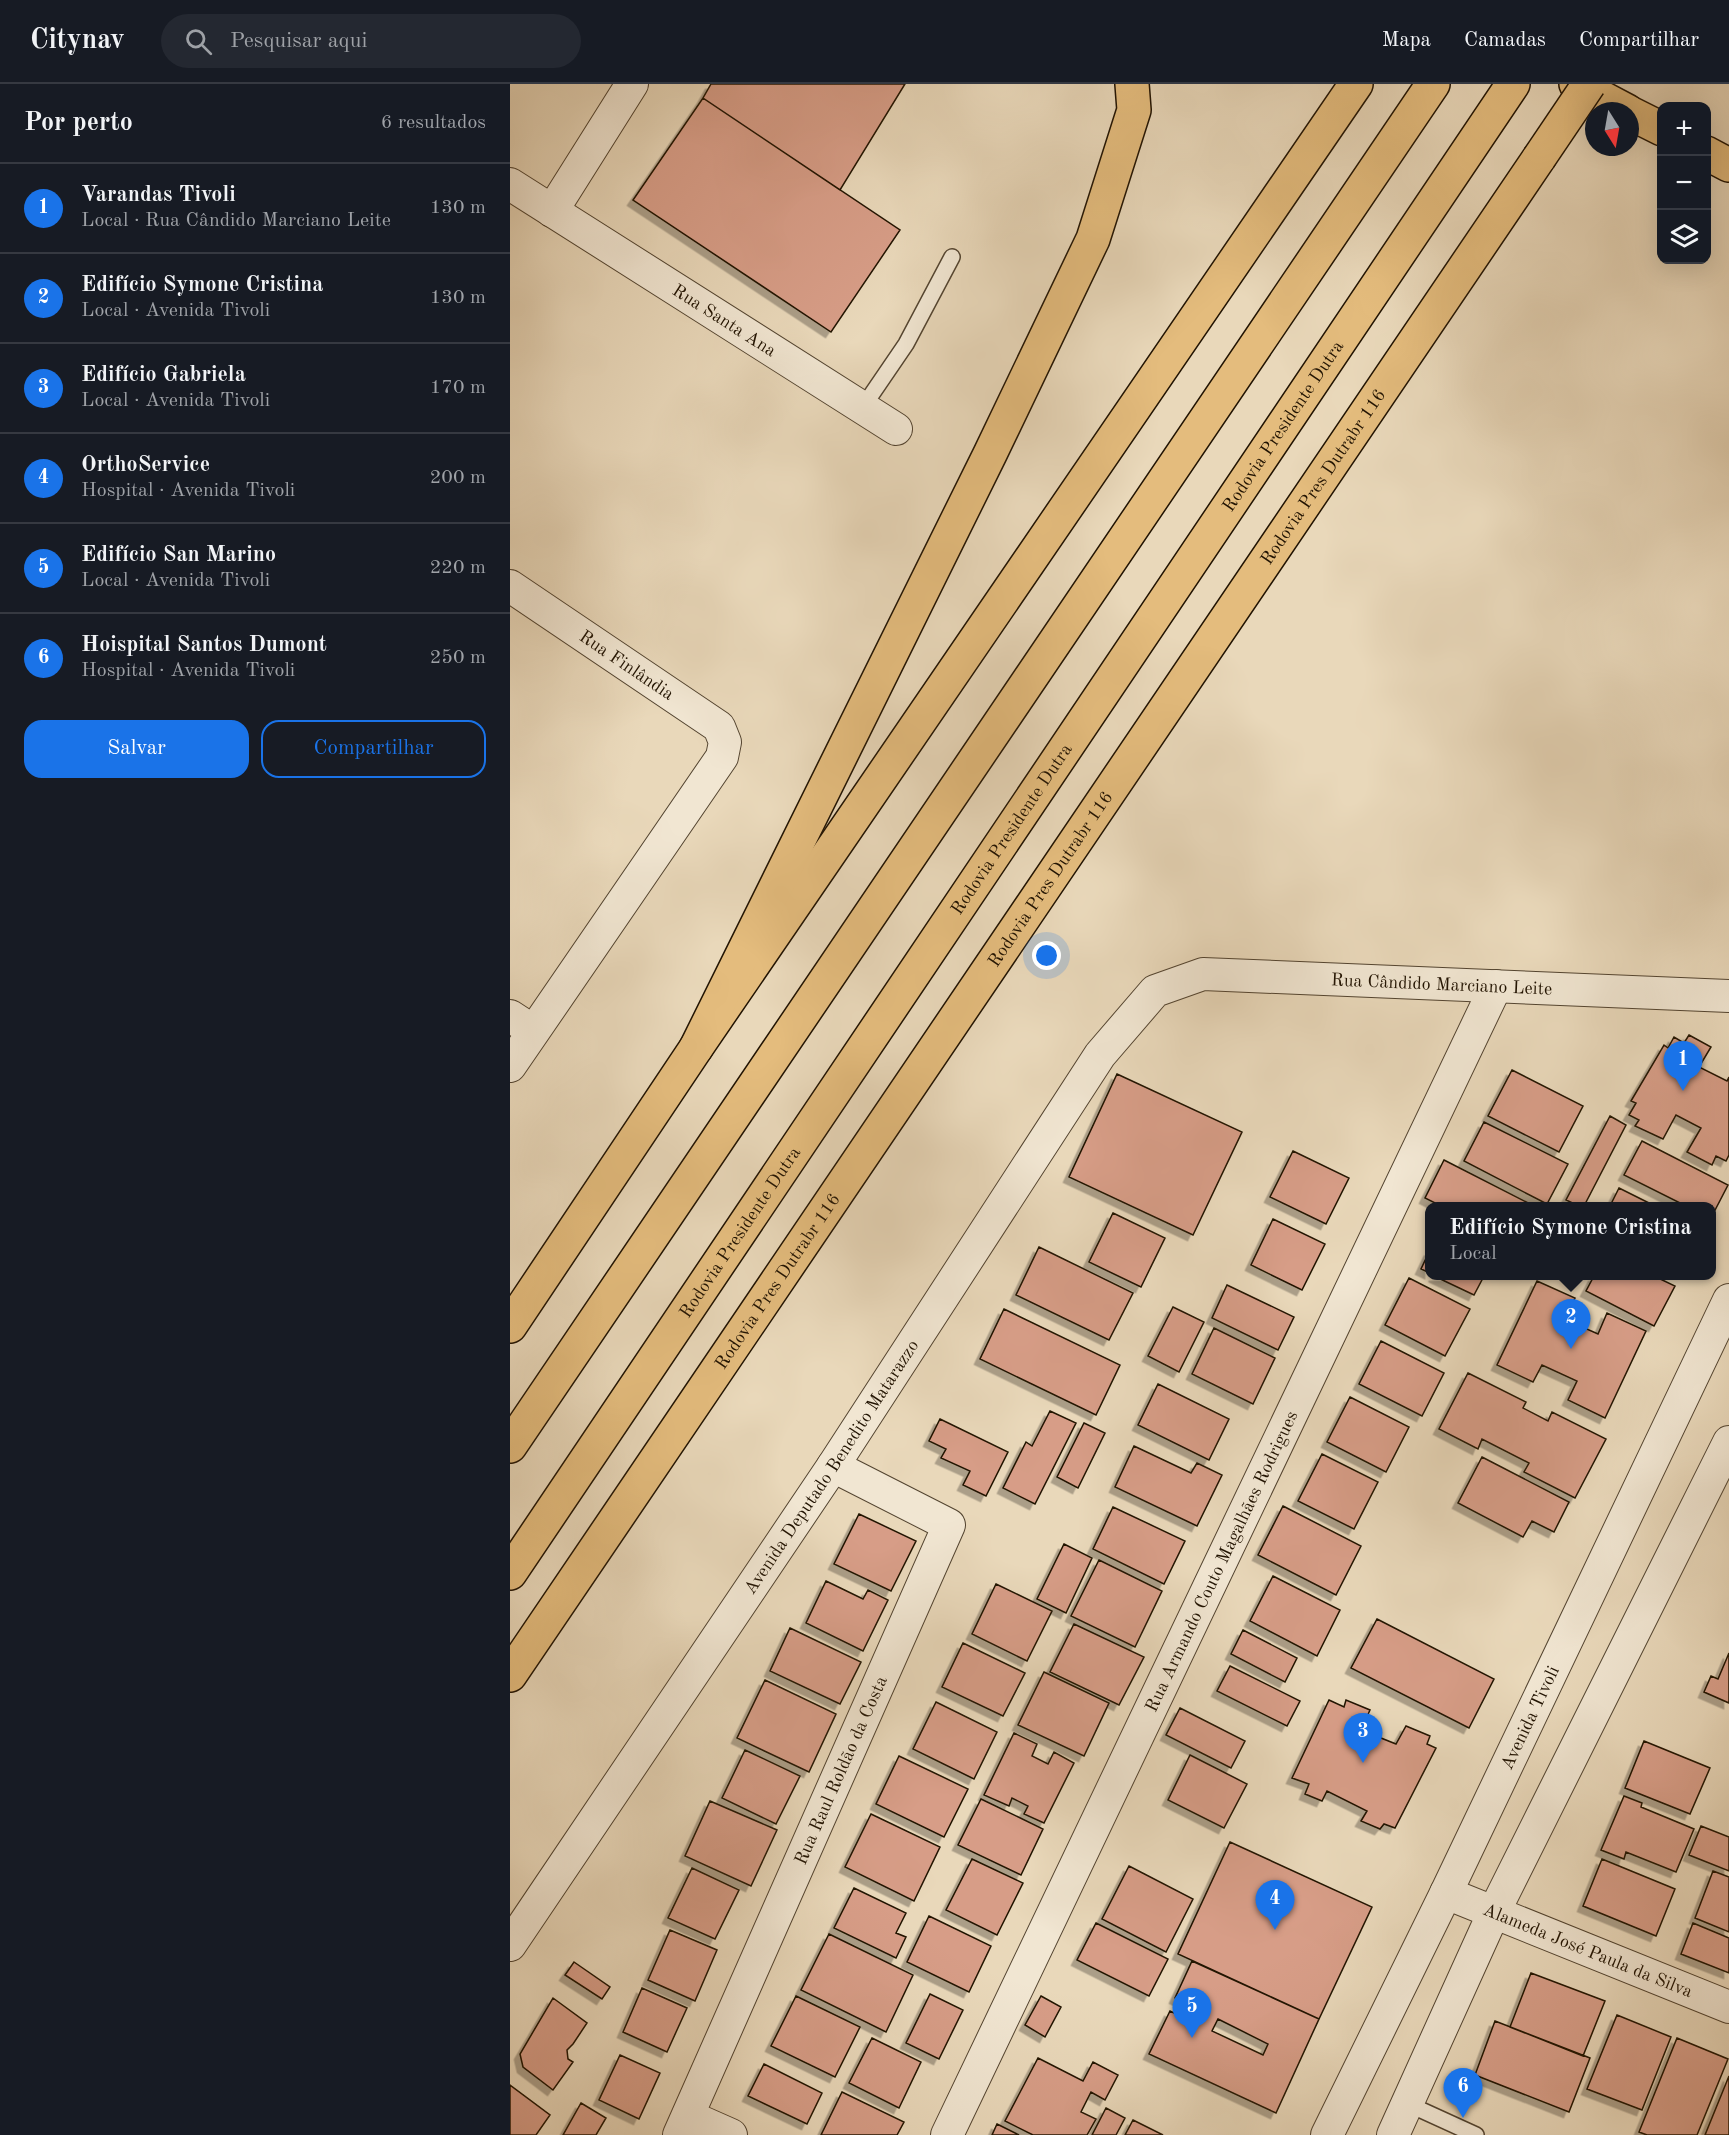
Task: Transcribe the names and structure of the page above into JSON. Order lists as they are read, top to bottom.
{
  "streets": {
    "main road": ["Rodovia Presidente Dutra", "Rodovia Pres Dutrabr 116"],
    "street": [
      "Rua Santa Ana",
      "Rua Finlândia",
      "Rua Cândido Marciano Leite",
      "Avenida Deputado Benedito Matarazzo",
      "Rua Armando Couto Magalhães Rodrigues",
      "Avenida Tivoli",
      "Rua Raul Roldão da Costa",
      "Alameda José Paula da Silva"
    ]
  },
  "crossings": [
    ["Rua Cândido Marciano Leite", "Avenida Deputado Benedito Matarazzo"],
    ["Rua Cândido Marciano Leite", "Rua Armando Couto Magalhães Rodrigues"],
    ["Avenida Deputado Benedito Matarazzo", "Rua Raul Roldão da Costa"],
    ["Avenida Tivoli", "Alameda José Paula da Silva"]
  ],
  "north": "bottom",
  "page": {
    "header": "Citynav",
    "search": "Pesquisar aqui",
    "nav": ["Mapa", "Camadas", "Compartilhar"],
    "heading": ["Por perto", "6 resultados"],
    "map_buttons": ["+", "−"],
    "list": [
      {
        "mark": "1",
        "name": "Varandas Tivoli",
        "note": "Local · Rua Cândido Marciano Leite",
        "value": "130 m"
      },
      {
        "mark": "2",
        "name": "Edifício Symone Cristina",
        "note": "Local · Avenida Tivoli",
        "value": "130 m"
      },
      {
        "mark": "3",
        "name": "Edifício Gabriela",
        "note": "Local · Avenida Tivoli",
        "value": "170 m"
      },
      {
        "mark": "4",
        "name": "OrthoService",
        "note": "Hospital · Avenida Tivoli",
        "value": "200 m"
      },
      {
        "mark": "5",
        "name": "Edifício San Marino",
        "note": "Local · Avenida Tivoli",
        "value": "220 m"
      },
      {
        "mark": "6",
        "name": "Hoispital Santos Dumont",
        "note": "Hospital · Avenida Tivoli",
        "value": "250 m"
      }
    ],
    "buttons": ["Salvar", "Compartilhar"],
    "pins": [
      "1",
      "2",
      "3",
      "4",
      "5",
      "6"
    ],
    "popup": ["Edifício Symone Cristina", "Local"]
  }
}
